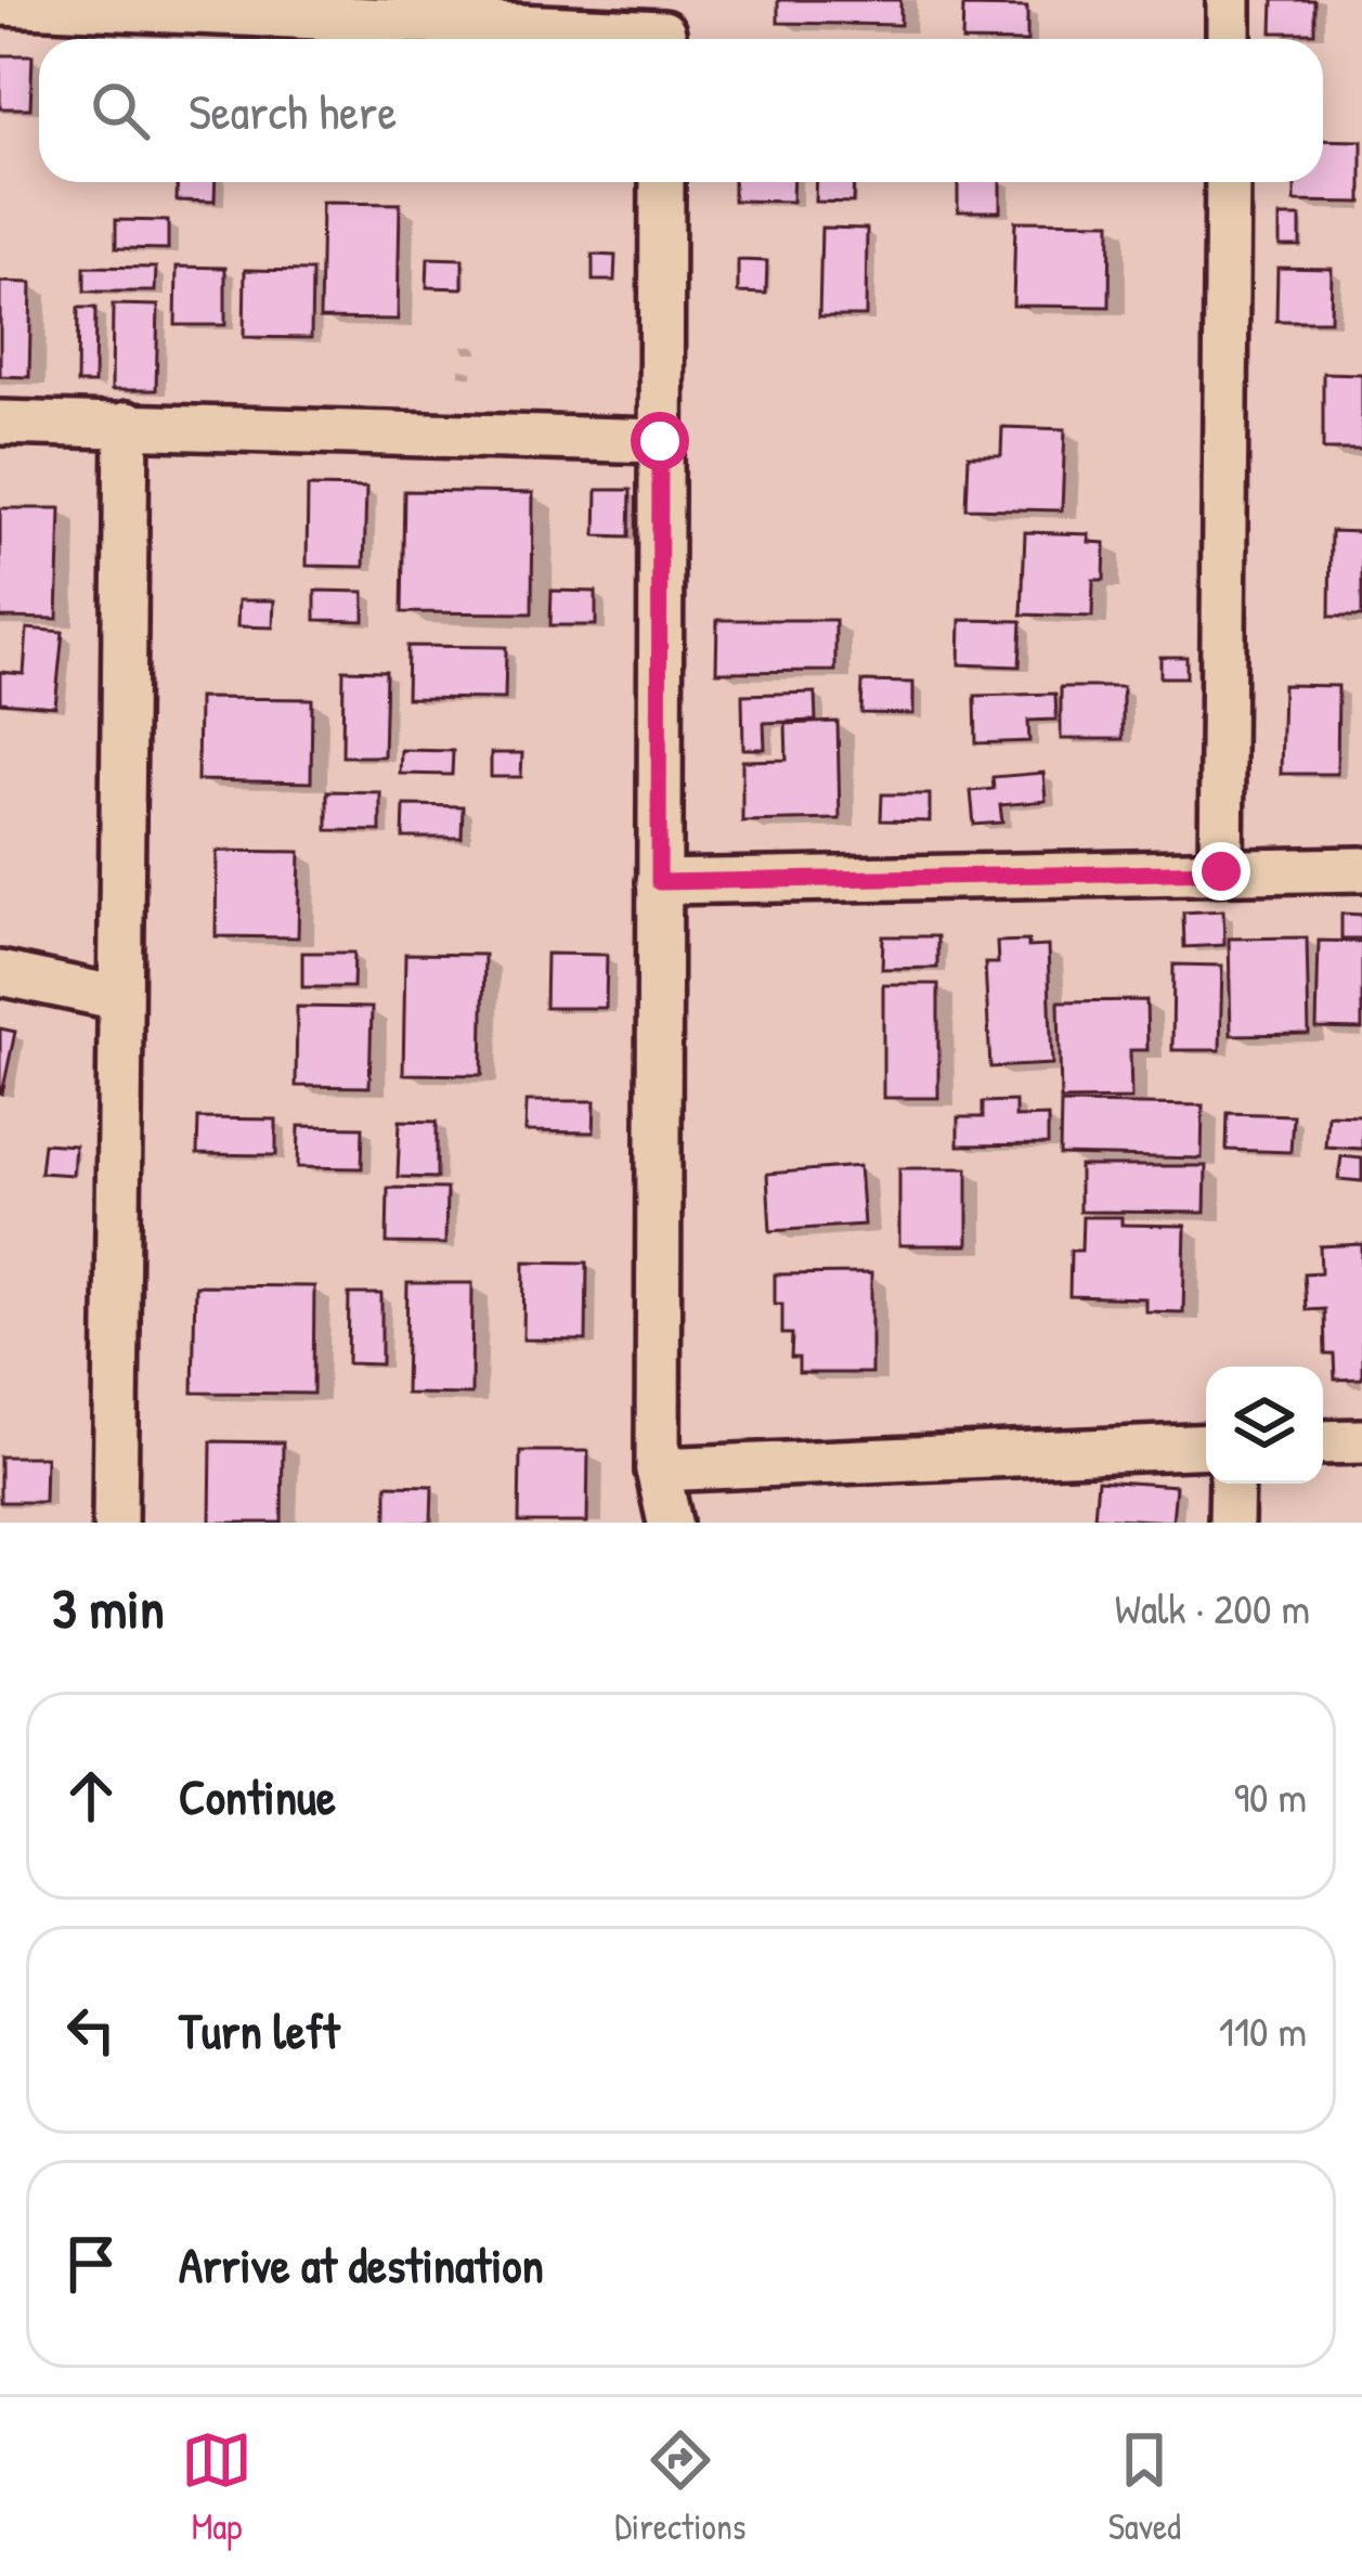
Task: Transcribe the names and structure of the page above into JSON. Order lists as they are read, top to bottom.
{
  "page": {
    "search": "Search here",
    "heading": ["3 min", "Walk · 200 m"],
    "list": [
      ["Continue", "90 m"],
      ["Turn left", "110 m"],
      "Arrive at destination"
    ],
    "nav": ["Map", "Directions", "Saved"]
  }
}
